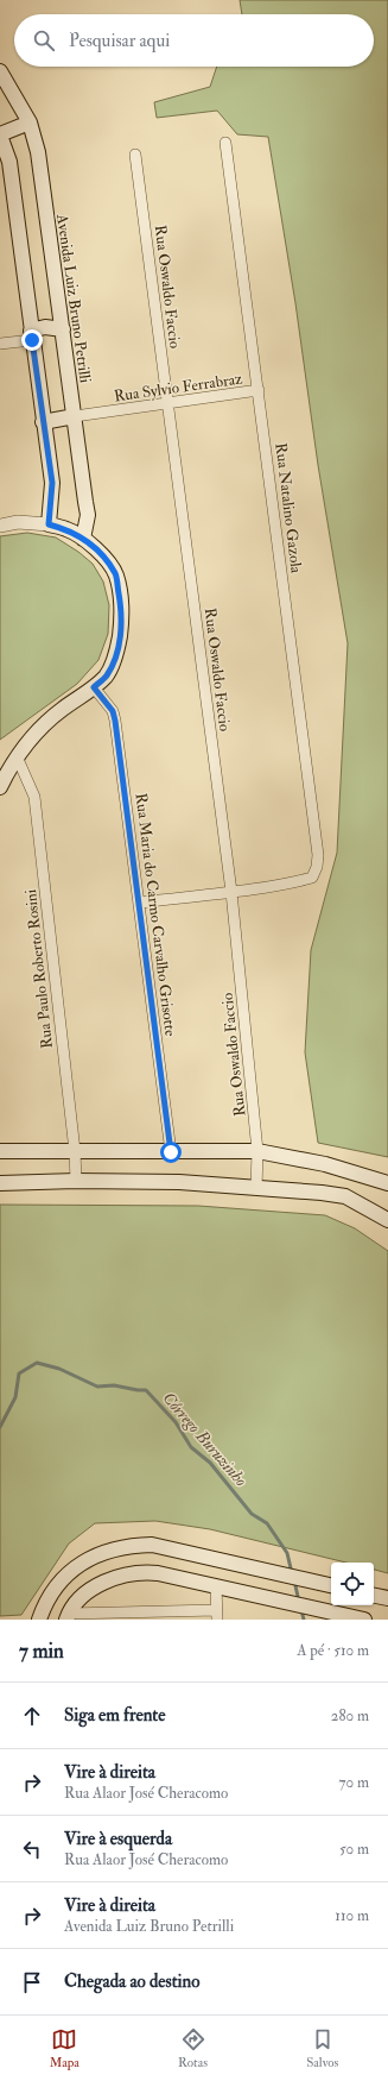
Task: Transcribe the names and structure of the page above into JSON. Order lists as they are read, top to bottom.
{
  "streets": {
    "main road": ["Avenida Luiz Bruno Petrilli"],
    "street": [
      "Rua Oswaldo Faccio",
      "Rua Sylvio Ferrabraz",
      "Rua Natalino Gazola",
      "Rua Maria do Carmo Carvalho Grisotte",
      "Rua Paulo Roberto Rosini"
    ]
  },
  "crossings": [
    ["Rua Oswaldo Faccio", "Rua Sylvio Ferrabraz"],
    ["Rua Oswaldo Faccio", "Rua Natalino Gazola"],
    ["Avenida Luiz Bruno Petrilli", "Rua Sylvio Ferrabraz"],
    ["Rua Sylvio Ferrabraz", "Rua Natalino Gazola"]
  ],
  "water": ["Córrego Buruzinho"],
  "page": {
    "search": "Pesquisar aqui",
    "heading": ["7 min", "A pé · 510 m"],
    "list": [
      ["Siga em frente", "280 m"],
      ["Vire à direita", "Rua Alaor José Cheracomo", "70 m"],
      ["Vire à esquerda", "Rua Alaor José Cheracomo", "50 m"],
      ["Vire à direita", "Avenida Luiz Bruno Petrilli", "110 m"],
      "Chegada ao destino"
    ],
    "nav": ["Mapa", "Rotas", "Salvos"]
  }
}
